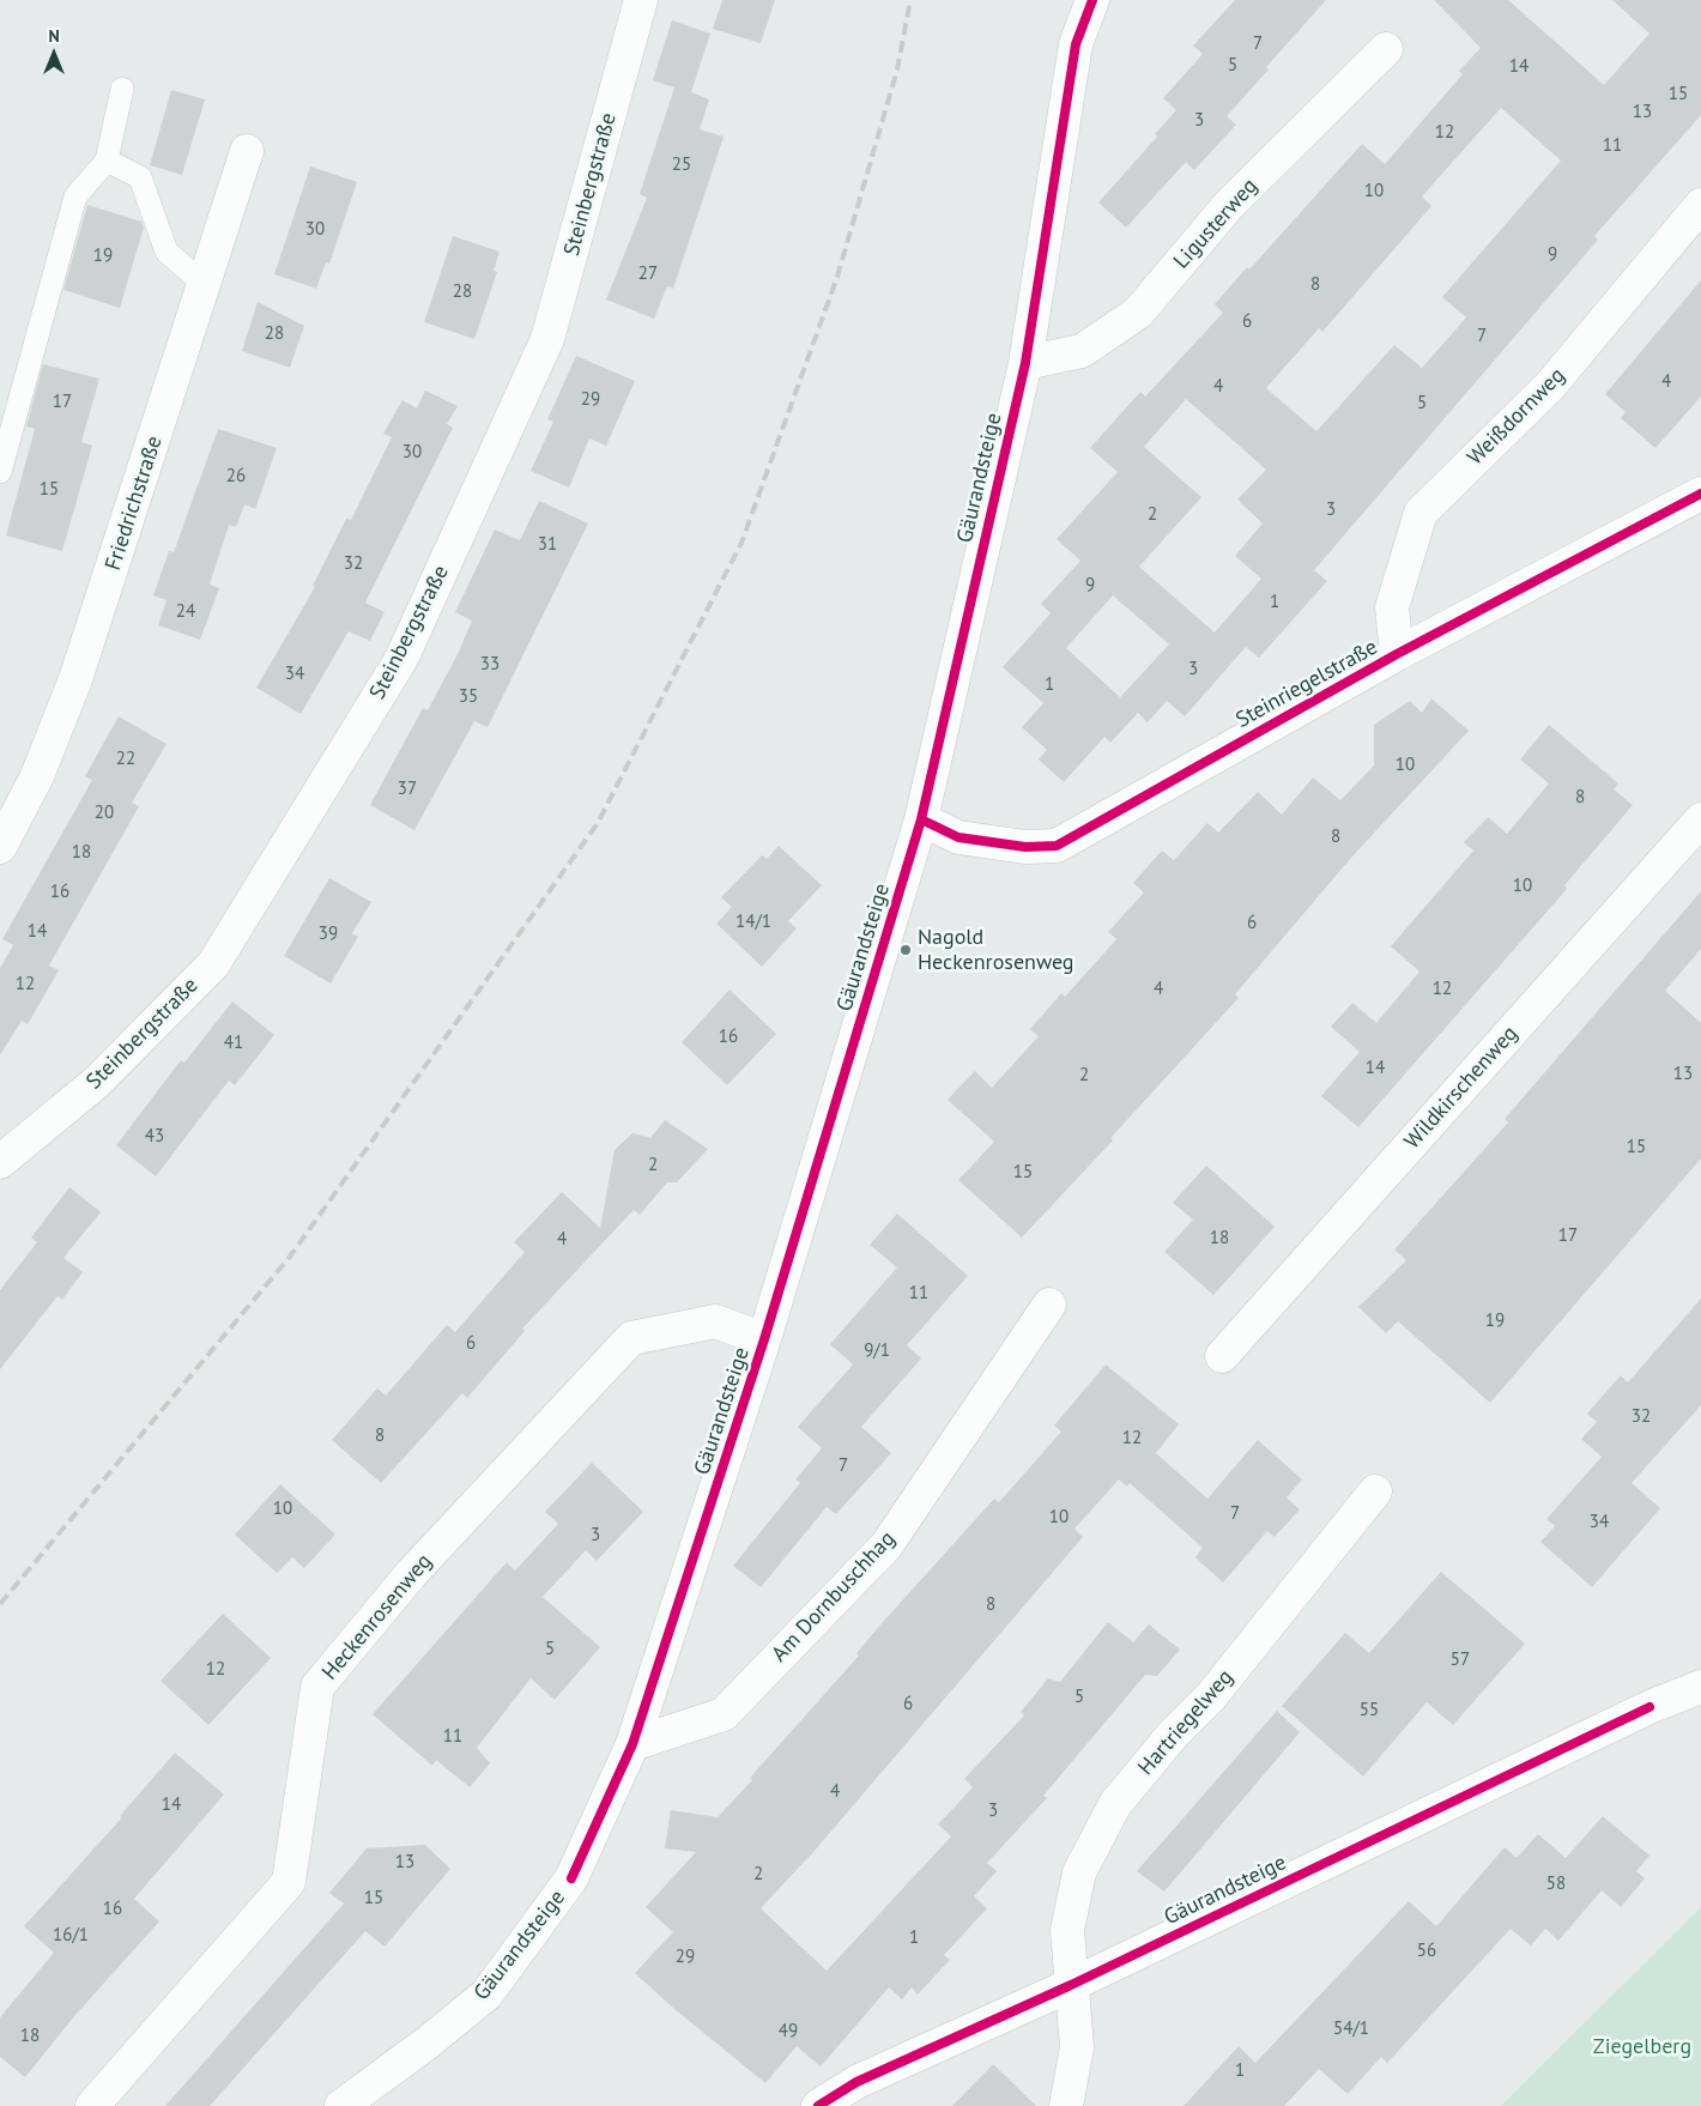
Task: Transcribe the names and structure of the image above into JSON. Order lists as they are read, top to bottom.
{
  "streets": {
    "street": [
      "Steinbergstraße",
      "Ligusterweg",
      "Weißdornweg",
      "Gäurandsteige",
      "Friedrichstraße",
      "Steinriegelstraße",
      "Wildkirschenweg",
      "Am Dornbuschhag",
      "Heckenrosenweg",
      "Hartriegelweg"
    ]
  },
  "crossings": [
    ["Ligusterweg", "Gäurandsteige"],
    ["Weißdornweg", "Steinriegelstraße"],
    ["Gäurandsteige", "Steinriegelstraße"],
    ["Gäurandsteige", "Am Dornbuschhag"],
    ["Gäurandsteige", "Heckenrosenweg"],
    ["Gäurandsteige", "Hartriegelweg"]
  ],
  "parks": ["Ziegelberg"],
  "places": ["Nagold Heckenrosenweg"],
  "house_numbers": [
    "7",
    "5",
    "14",
    "15",
    "13",
    "3",
    "12",
    "11",
    "25",
    "10",
    "30",
    "9",
    "19",
    "27",
    "8",
    "28",
    "6",
    "28",
    "7",
    "4",
    "4",
    "29",
    "17",
    "5",
    "30",
    "26",
    "15",
    "3",
    "2",
    "31",
    "32",
    "9",
    "1",
    "24",
    "33",
    "3",
    "34",
    "1",
    "35",
    "22",
    "10",
    "37",
    "8",
    "20",
    "8",
    "18",
    "10",
    "16",
    "14/1",
    "6",
    "14",
    "39",
    "12",
    "4",
    "12",
    "16",
    "41",
    "14",
    "13",
    "2",
    "43",
    "15",
    "2",
    "15",
    "17",
    "18",
    "4",
    "11",
    "19",
    "6",
    "9/1",
    "32",
    "8",
    "12",
    "7",
    "10",
    "7",
    "10",
    "34",
    "3",
    "8",
    "5",
    "57",
    "12",
    "5",
    "6",
    "55",
    "11",
    "4",
    "14",
    "3",
    "13",
    "2",
    "58",
    "15",
    "16",
    "16/1",
    "1",
    "56",
    "29",
    "54/1",
    "49",
    "18",
    "1"
  ],
  "north": "top"
}
